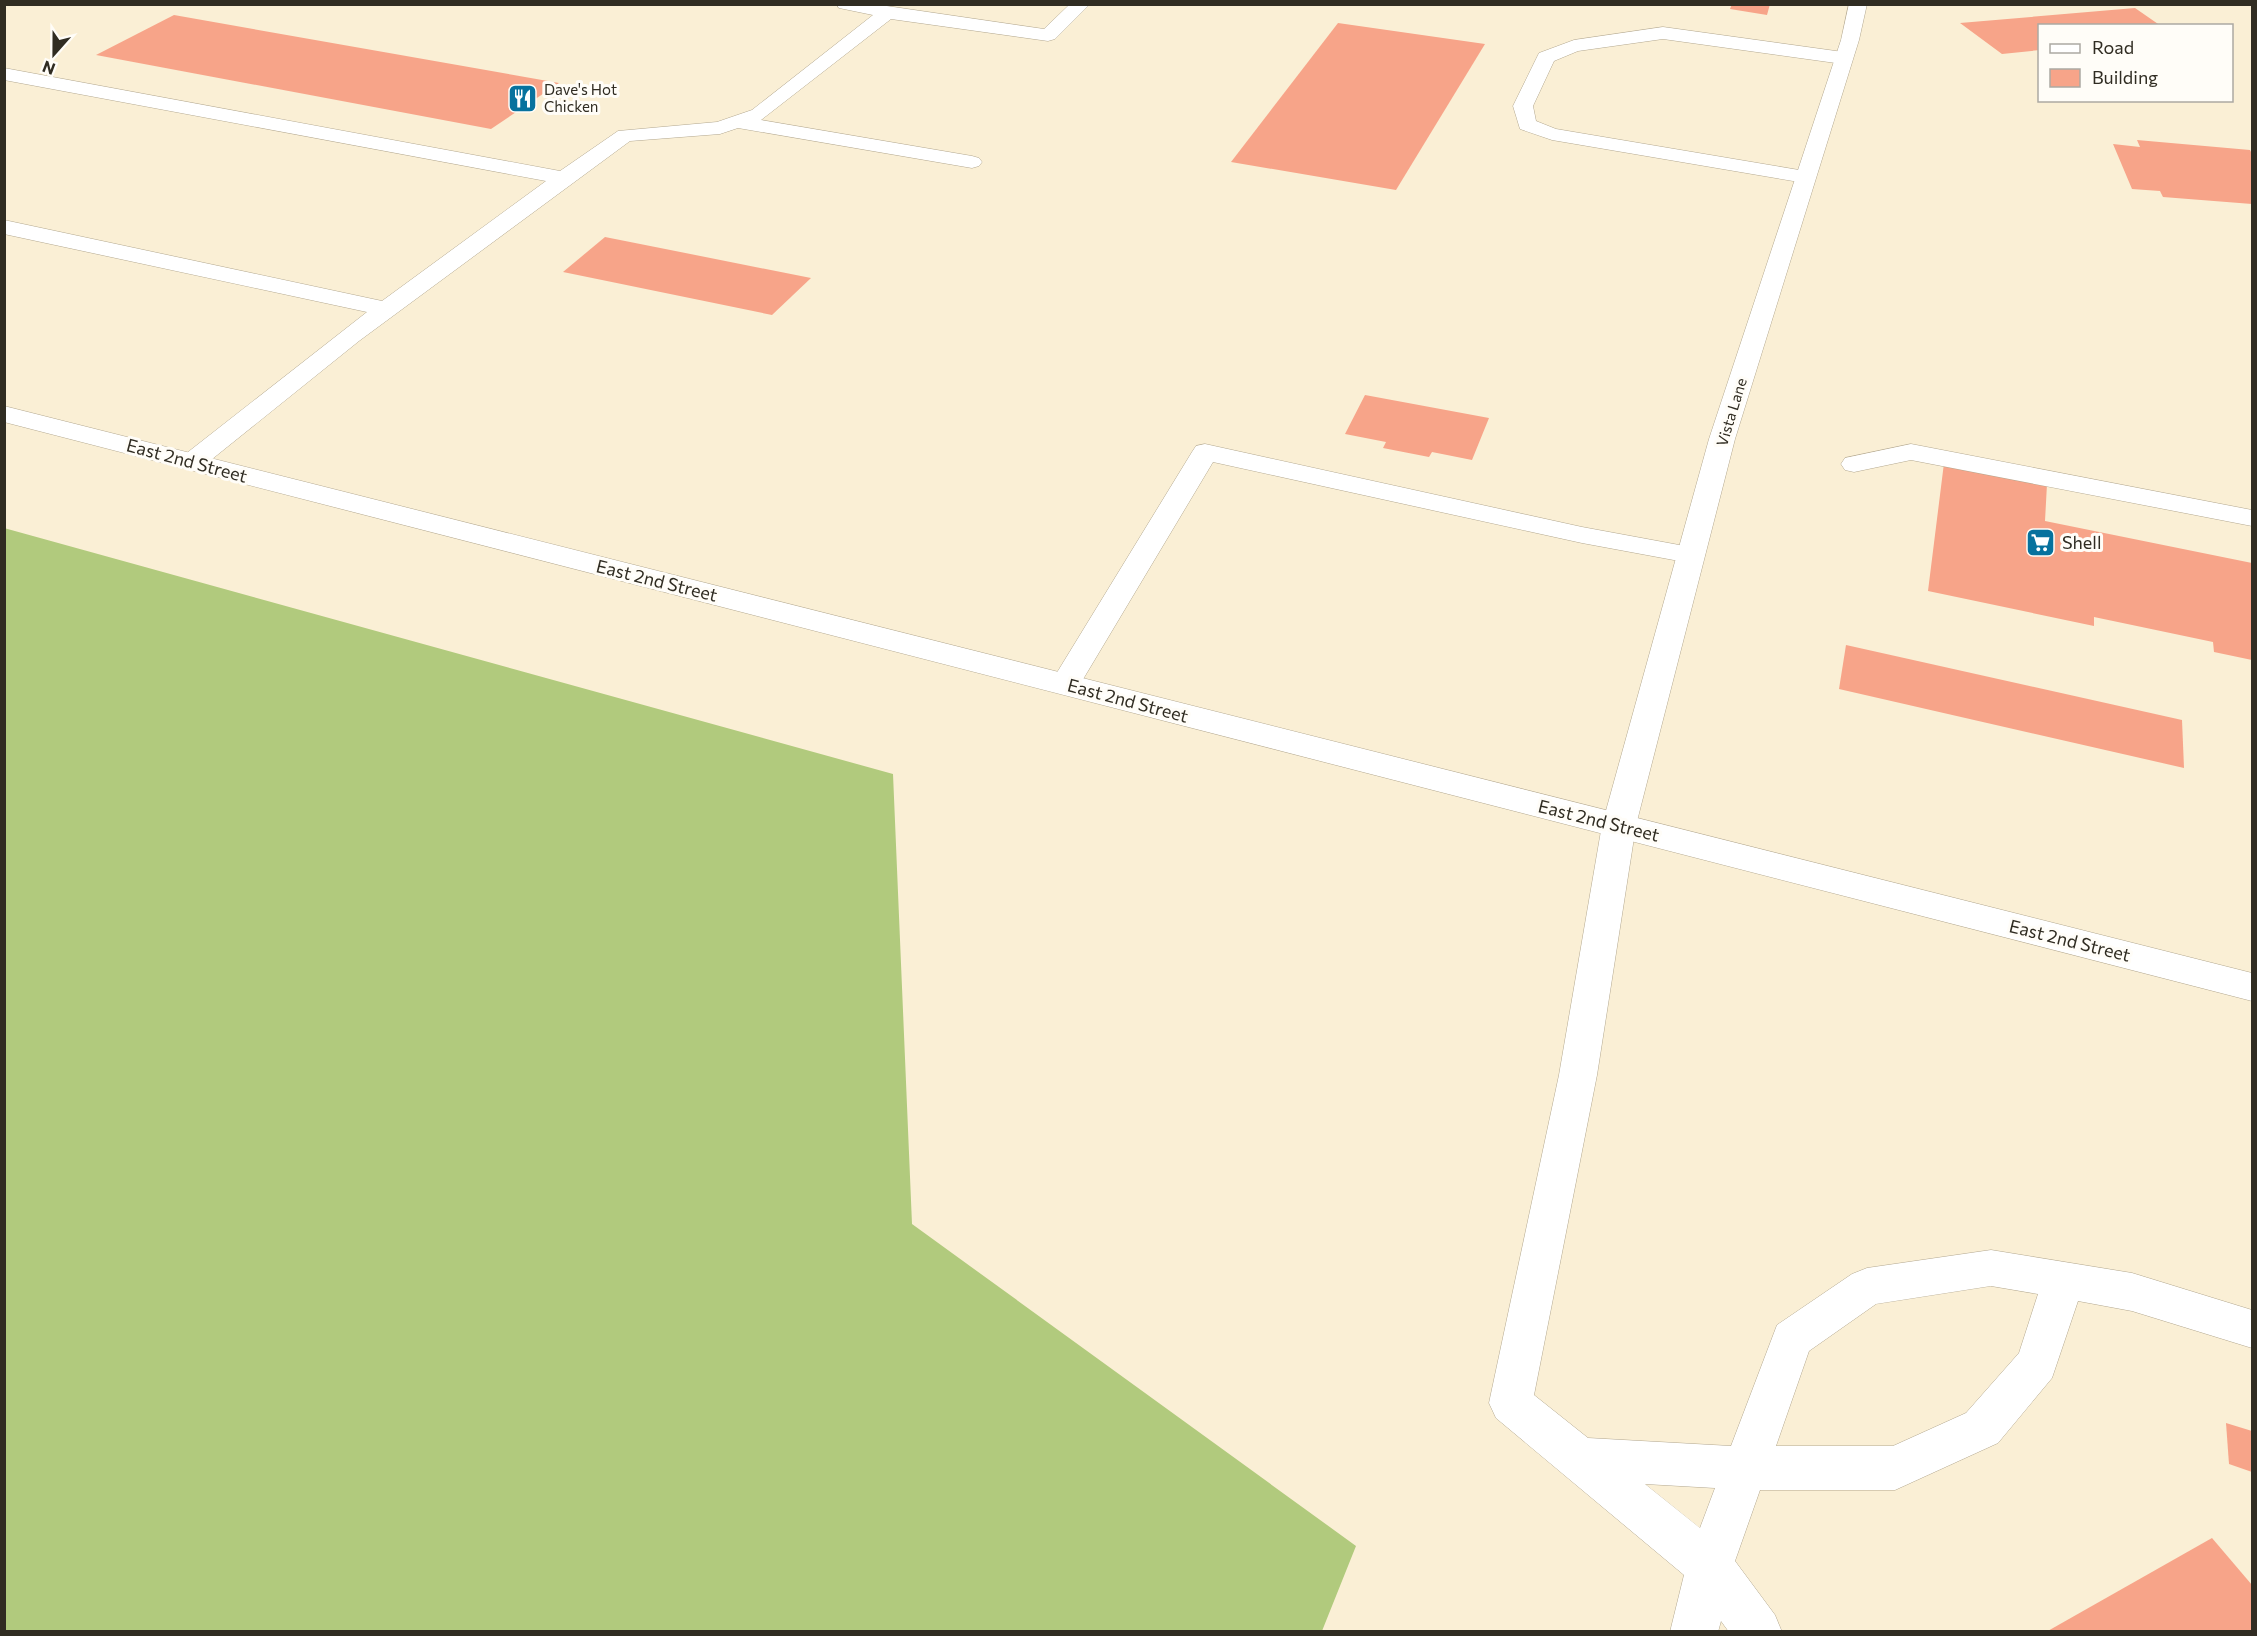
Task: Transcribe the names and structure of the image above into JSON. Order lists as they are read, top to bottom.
{
  "streets": {
    "street": ["Vista Lane", "East 2nd Street"]
  },
  "crossings": [
    ["Vista Lane", "East 2nd Street"]
  ],
  "places": {
    "restaurant": ["Dave's Hot Chicken"],
    "supermarket": ["Shell"]
  },
  "legend": ["Road", "Building"],
  "north": "bottom"
}
